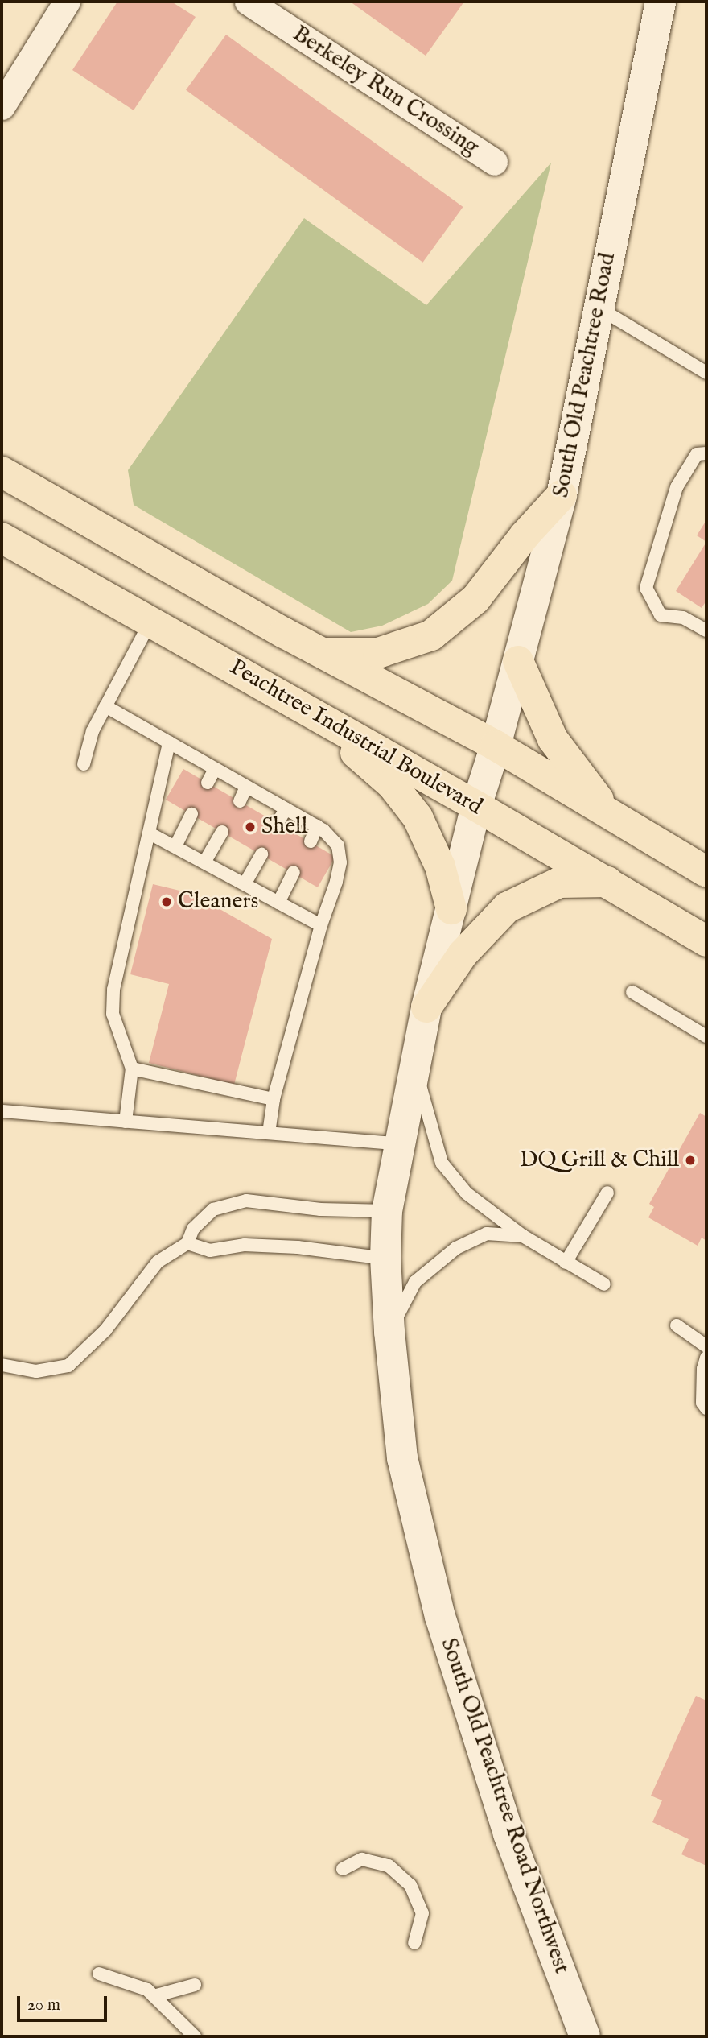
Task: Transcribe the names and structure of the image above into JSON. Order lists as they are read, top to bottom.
{
  "streets": {
    "highway": ["Peachtree Industrial Boulevard"],
    "street": ["Berkeley Run Crossing", "South Old Peachtree Road", "South Old Peachtree Road Northwest"]
  },
  "crossings": [
    ["South Old Peachtree Road", "South Old Peachtree Road Northwest"],
    ["Peachtree Industrial Boulevard", "South Old Peachtree Road Northwest"]
  ],
  "places": ["Shell", "Cleaners", "DQ Grill & Chill"],
  "scale_bar": "20 m"
}
